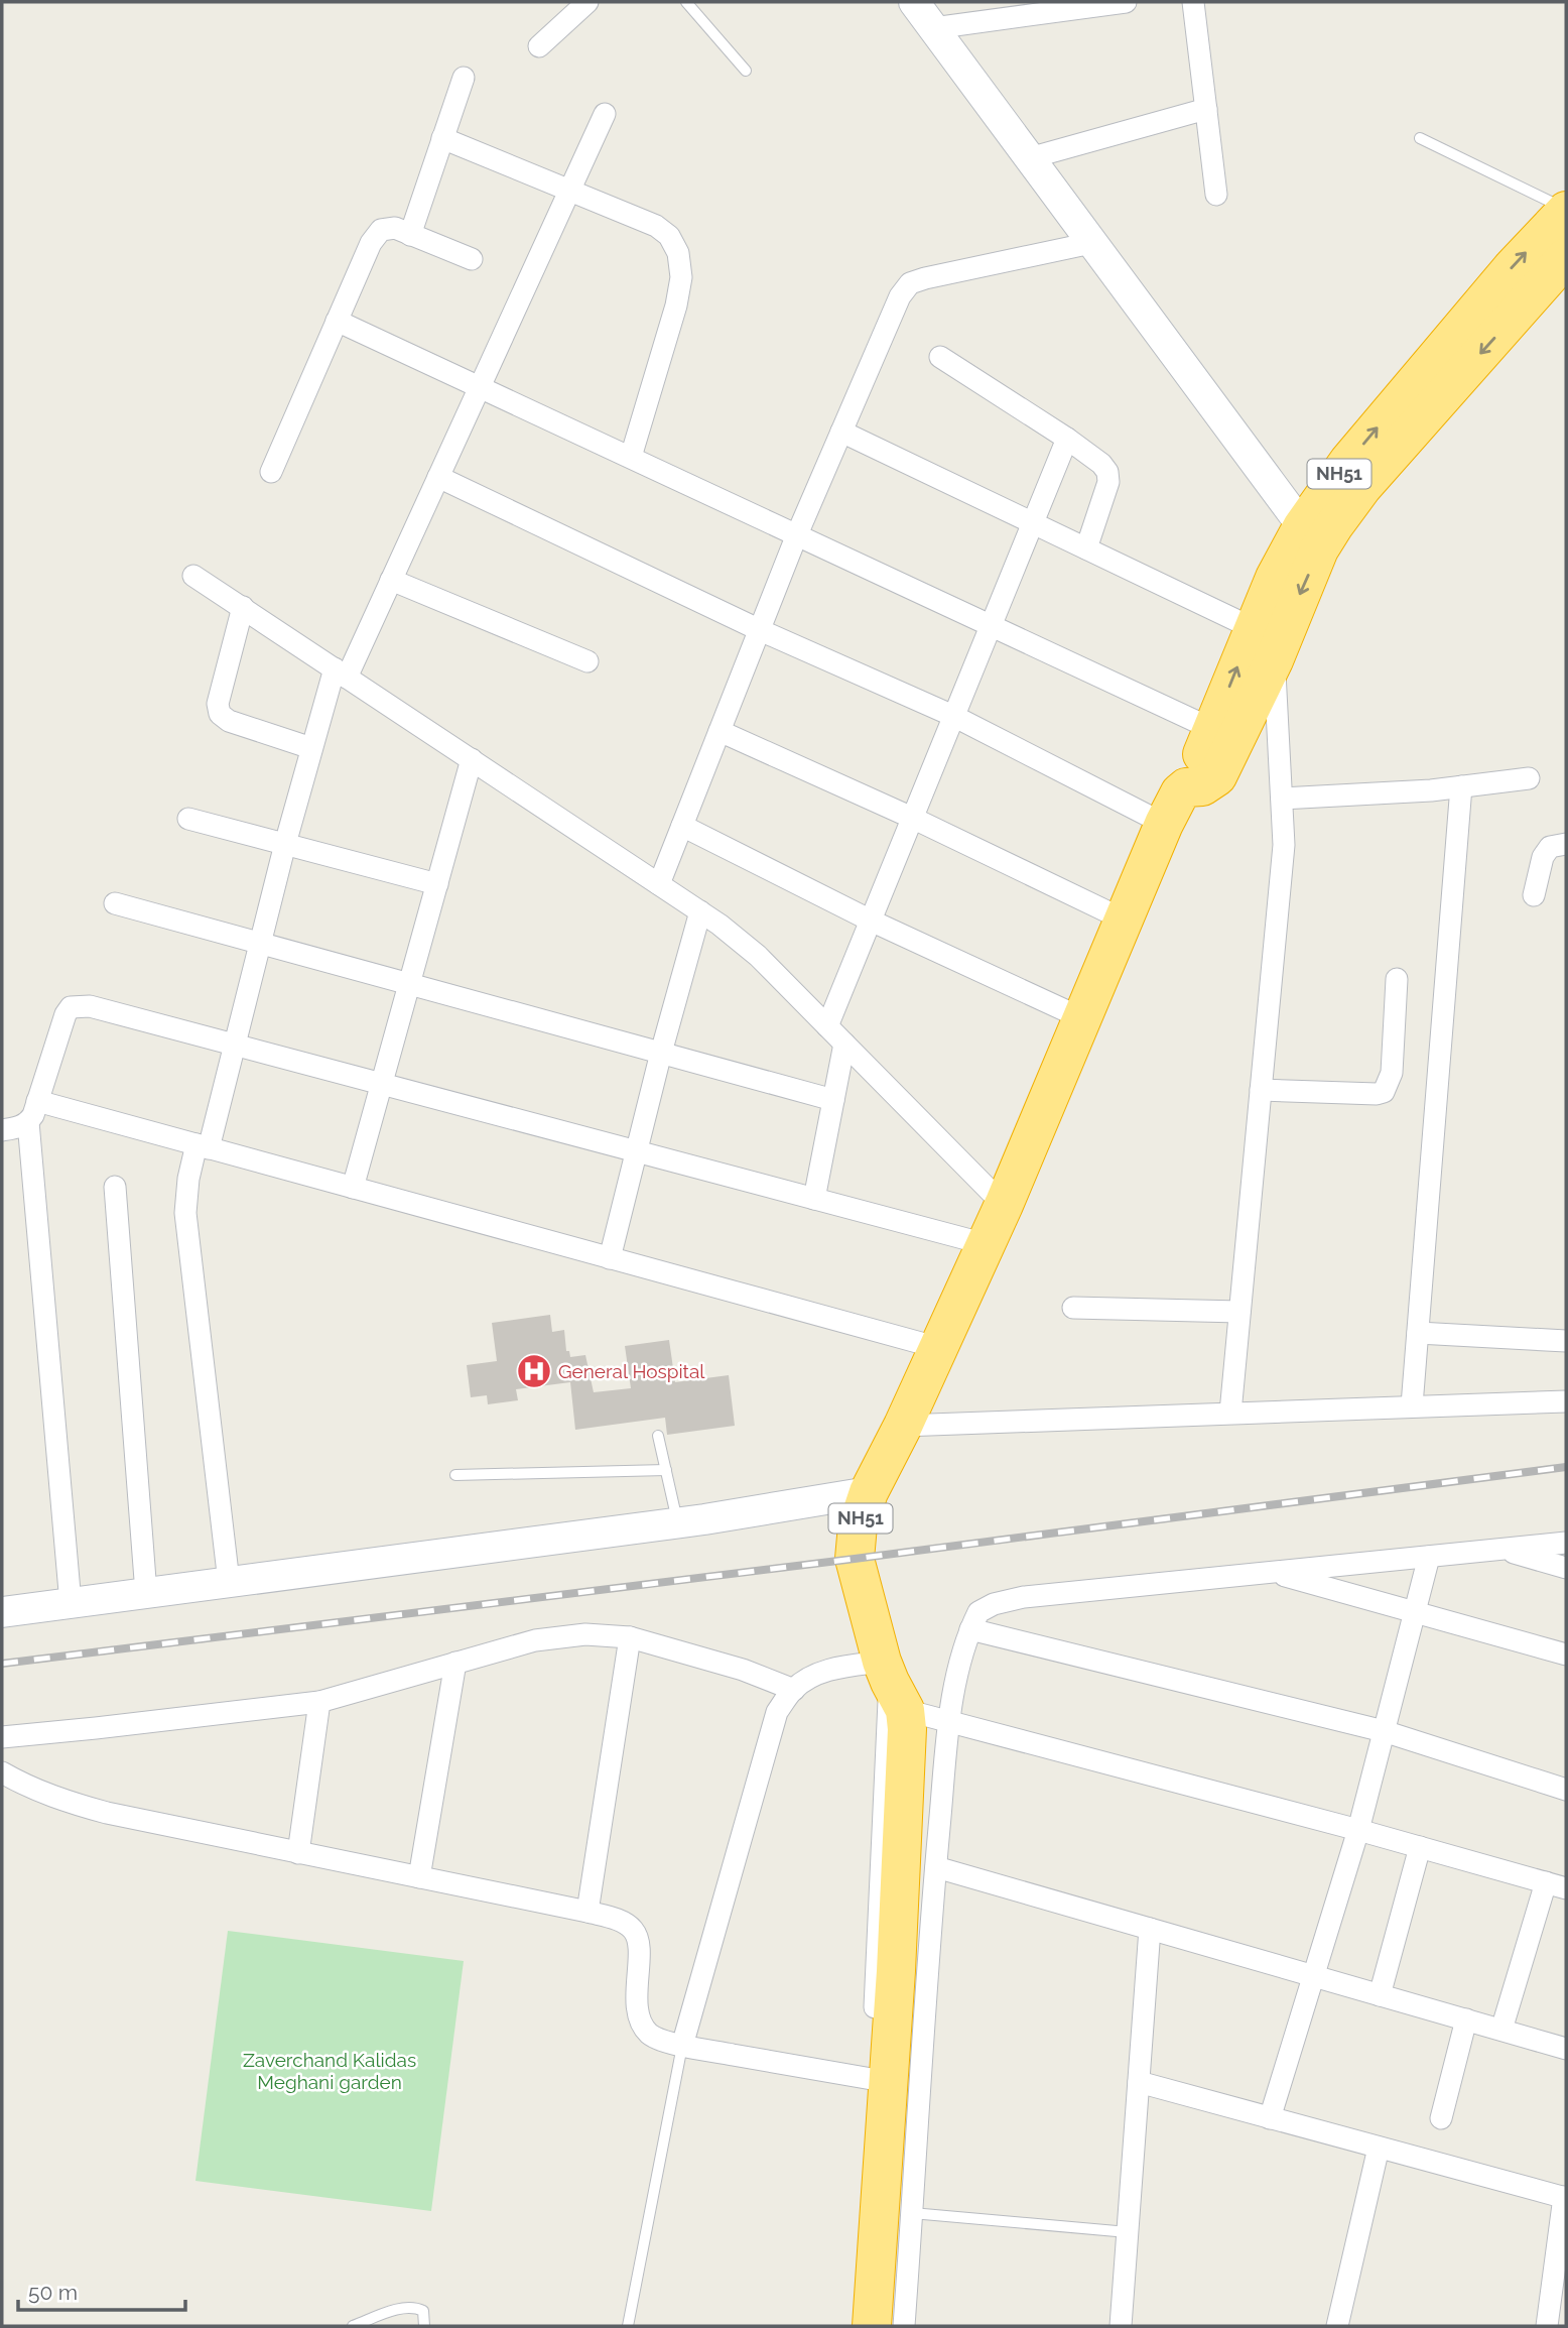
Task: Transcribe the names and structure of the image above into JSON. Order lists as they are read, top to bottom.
{
  "streets": {
    "highway": ["NH51"]
  },
  "parks": ["Zaverchand Kalidas Meghani garden"],
  "places": {
    "hospital": ["General Hospital"]
  },
  "scale_bar": "50 m"
}
